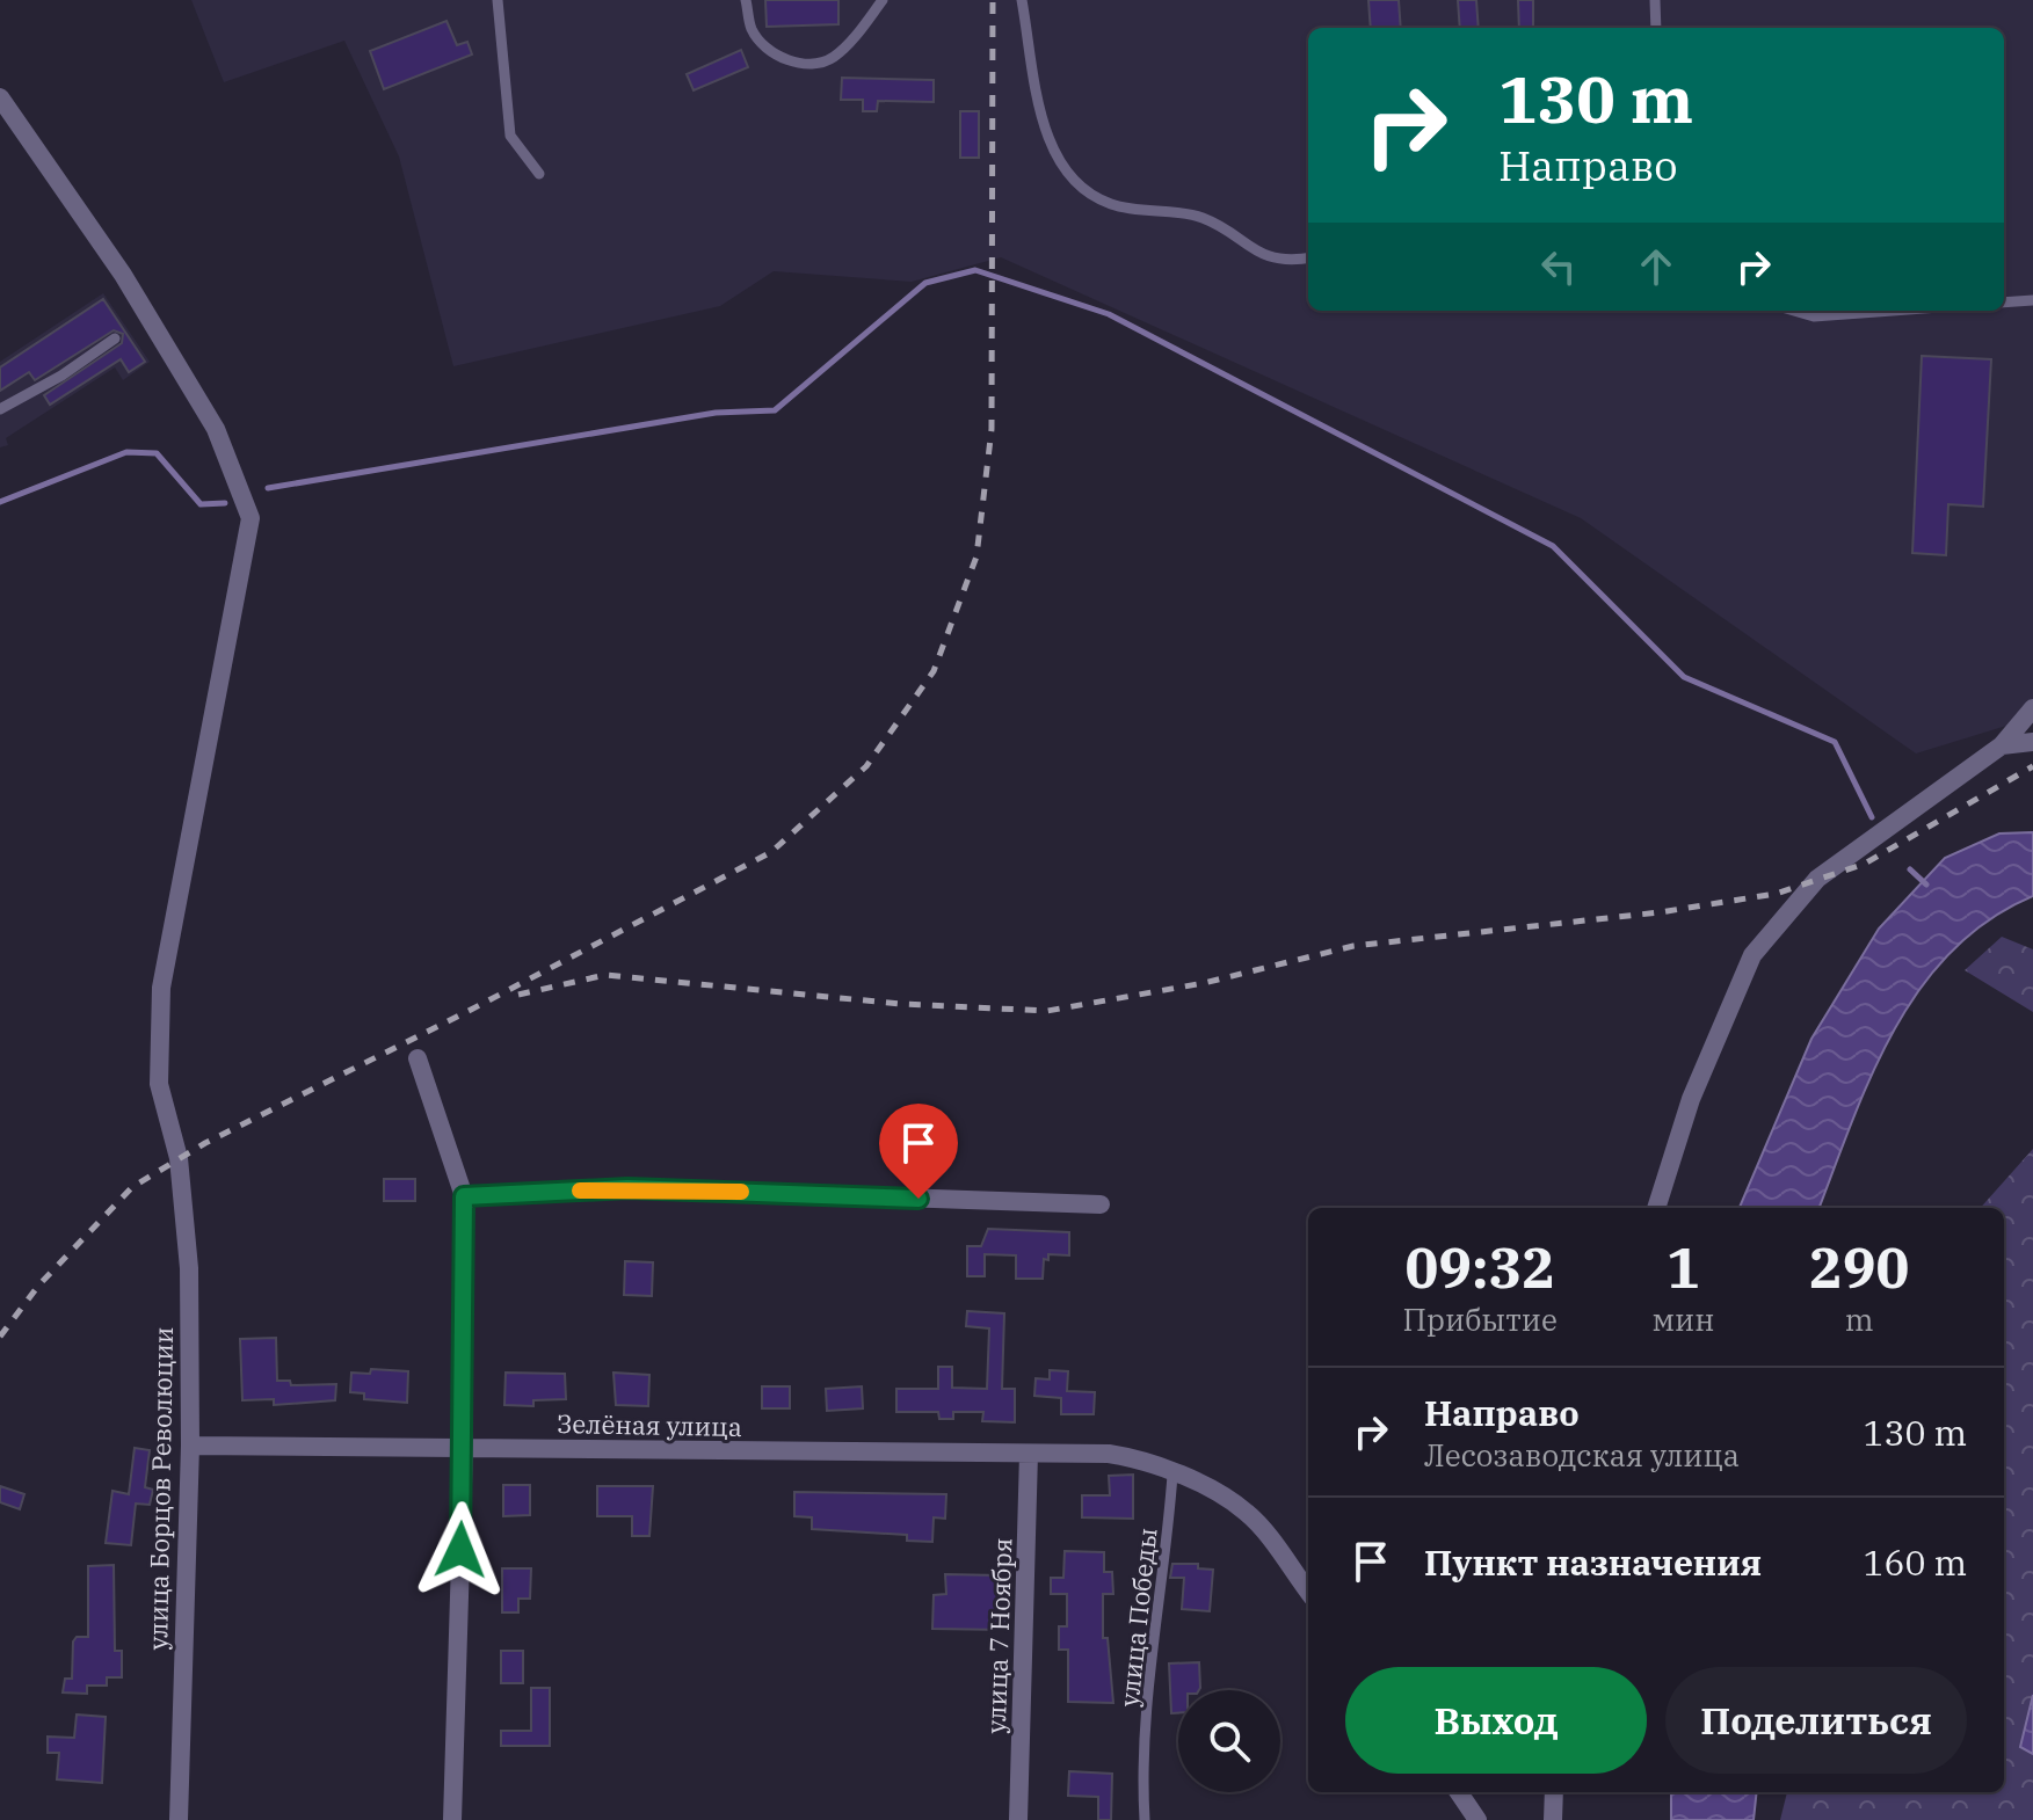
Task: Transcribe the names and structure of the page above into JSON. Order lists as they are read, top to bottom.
{
  "streets": {
    "street": ["Зелёная улица", "улица Борцов Революции", "улица 7 Ноября"],
    "lane": ["улица Победы"]
  },
  "crossings": [
    ["Зелёная улица", "улица Борцов Революции"],
    ["Зелёная улица", "улица Победы"],
    ["Зелёная улица", "улица 7 Ноября"]
  ],
  "page": {
    "turn": ["130 m", "Направо"],
    "eta": [
      "09:32",
      "Прибытие",
      "1",
      "мин",
      "290",
      "m"
    ],
    "list": [
      {
        "name": "Направо",
        "note": "Лесозаводская улица",
        "value": "130 m"
      },
      {
        "name": "Пункт назначения",
        "value": "160 m"
      }
    ],
    "buttons": ["Выход", "Поделиться"]
  }
}
